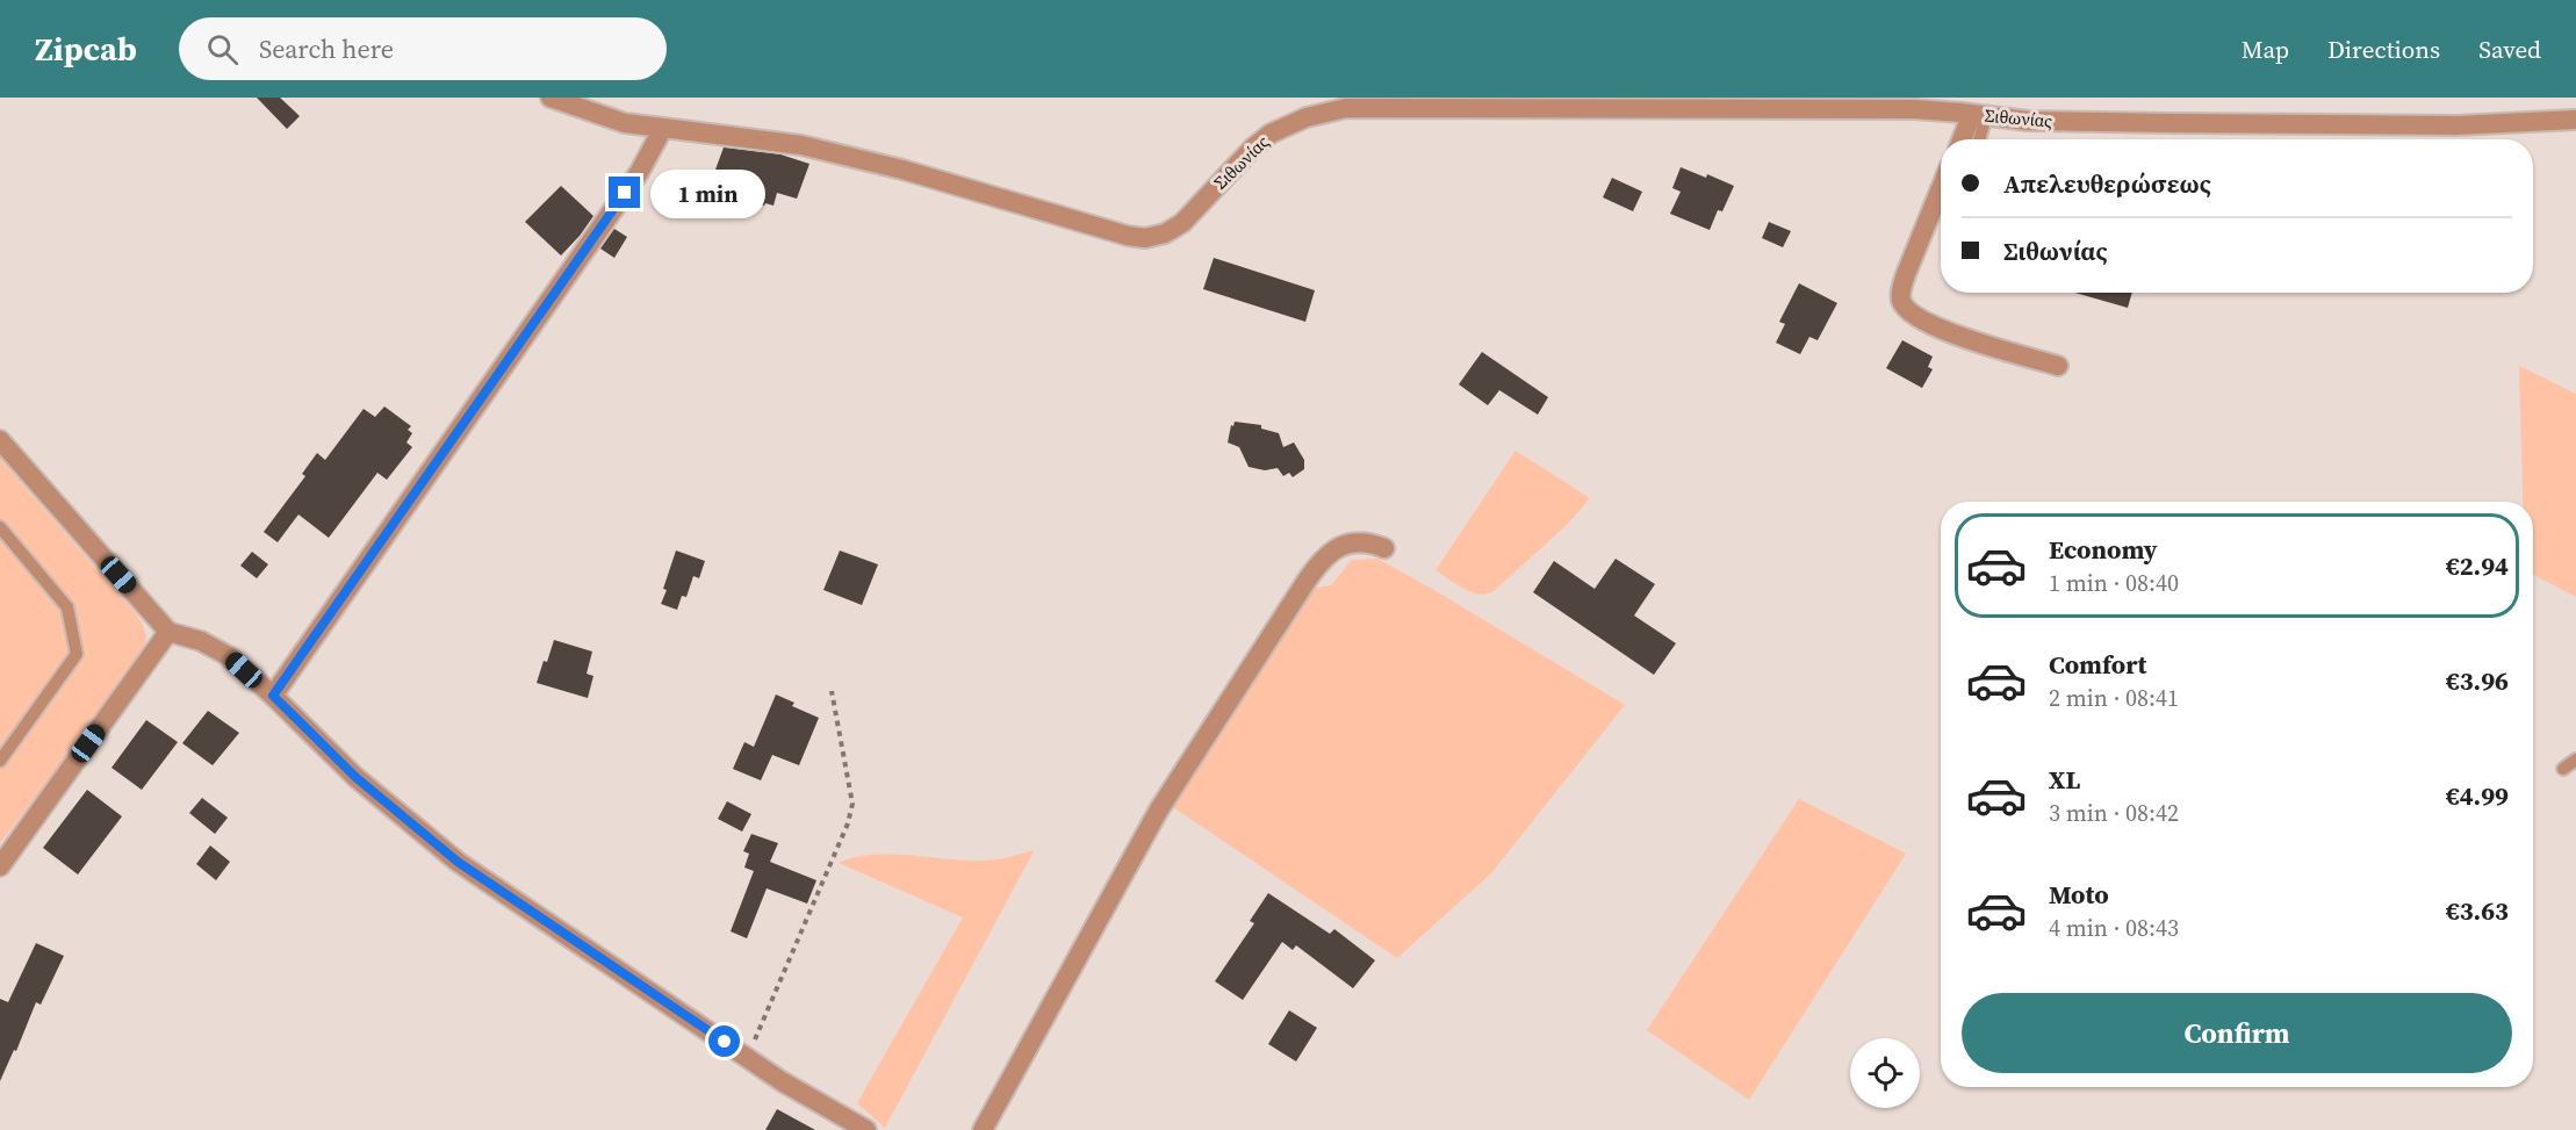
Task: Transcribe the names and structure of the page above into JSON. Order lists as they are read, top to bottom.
{
  "streets": {
    "street": ["Σιθωνίας"]
  },
  "page": {
    "header": "Zipcab",
    "search": "Search here",
    "nav": ["Map", "Directions", "Saved"],
    "banner": ["Απελευθερώσεως", "Σιθωνίας"],
    "bubble": "1 min",
    "list": [
      {
        "name": "Economy",
        "note": "1 min · 08:40",
        "value": "€2.94"
      },
      {
        "name": "Comfort",
        "note": "2 min · 08:41",
        "value": "€3.96"
      },
      {
        "name": "XL",
        "note": "3 min · 08:42",
        "value": "€4.99"
      },
      {
        "name": "Moto",
        "note": "4 min · 08:43",
        "value": "€3.63"
      }
    ],
    "buttons": "Confirm"
  }
}
